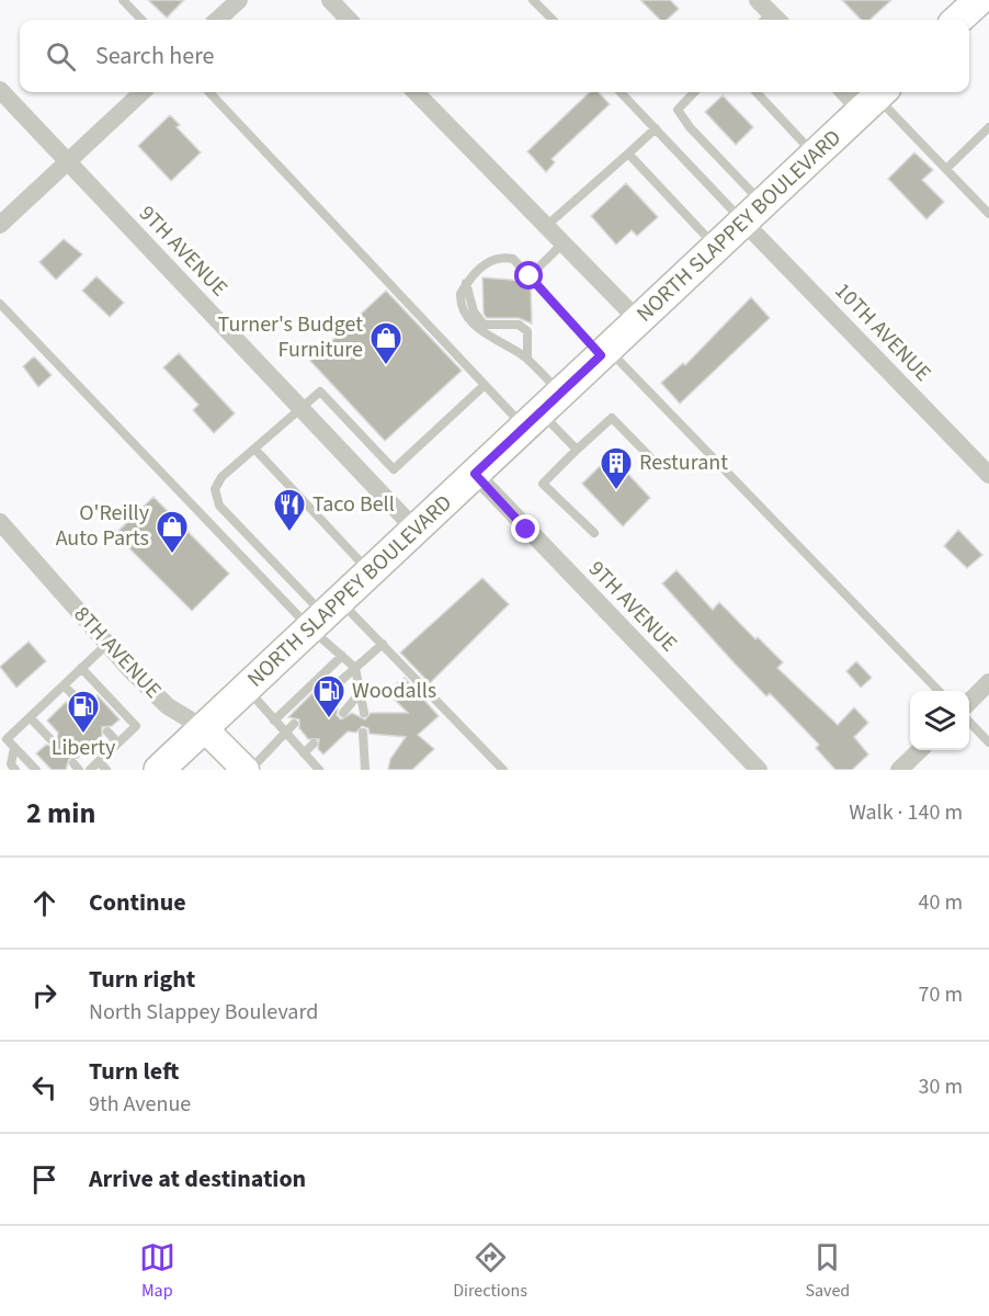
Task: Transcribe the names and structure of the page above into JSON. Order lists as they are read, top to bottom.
{
  "streets": {
    "main road": ["NORTH SLAPPEY BOULEVARD"],
    "street": ["9TH AVENUE", "10TH AVENUE", "8TH AVENUE"]
  },
  "crossings": [
    ["NORTH SLAPPEY BOULEVARD", "9TH AVENUE"],
    ["NORTH SLAPPEY BOULEVARD", "10TH AVENUE"],
    ["NORTH SLAPPEY BOULEVARD", "8TH AVENUE"]
  ],
  "places": {
    "shop": ["Turner's Budget Furniture", "O'Reilly Auto Parts"],
    "building": ["Resturant"],
    "restaurant": ["Taco Bell"],
    "fuel station": ["Woodalls", "Liberty"]
  },
  "page": {
    "search": "Search here",
    "heading": ["2 min", "Walk · 140 m"],
    "list": [
      ["Continue", "40 m"],
      ["Turn right", "North Slappey Boulevard", "70 m"],
      ["Turn left", "9th Avenue", "30 m"],
      "Arrive at destination"
    ],
    "nav": ["Map", "Directions", "Saved"]
  }
}
